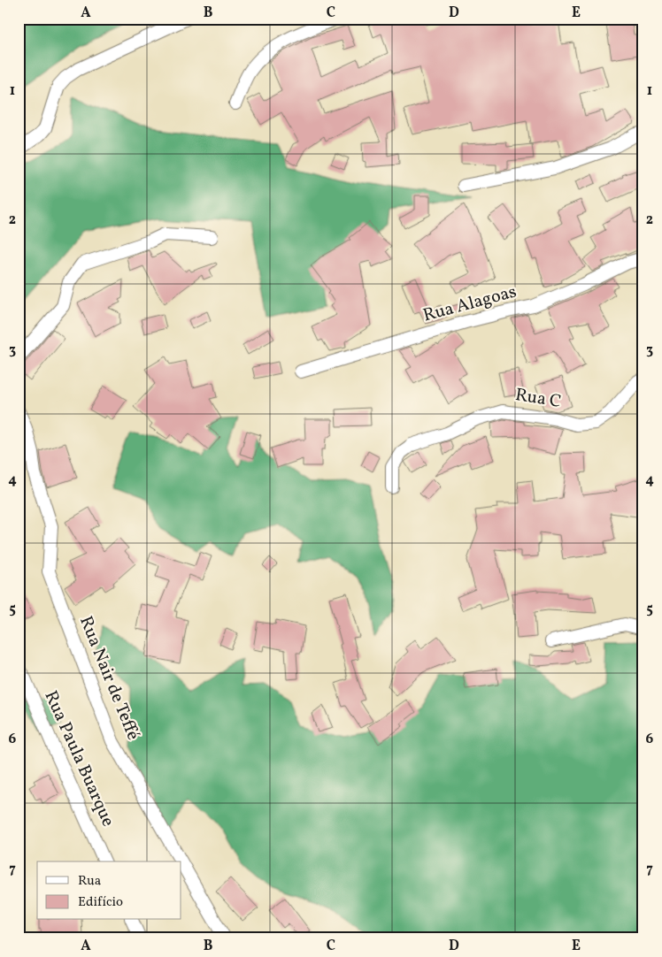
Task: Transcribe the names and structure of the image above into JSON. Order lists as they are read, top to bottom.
{
  "streets": {
    "street": [
      "Rua Alagoas",
      "Rua C",
      "Rua Nair de Teffé",
      "Rua Paula Buarque"
    ]
  },
  "legend": ["Rua", "Edifício"],
  "grid": {
    "columns": [
      "A",
      "B",
      "C",
      "D",
      "E"
    ],
    "rows": [
      "1",
      "2",
      "3",
      "4",
      "5",
      "6",
      "7"
    ]
  }
}
